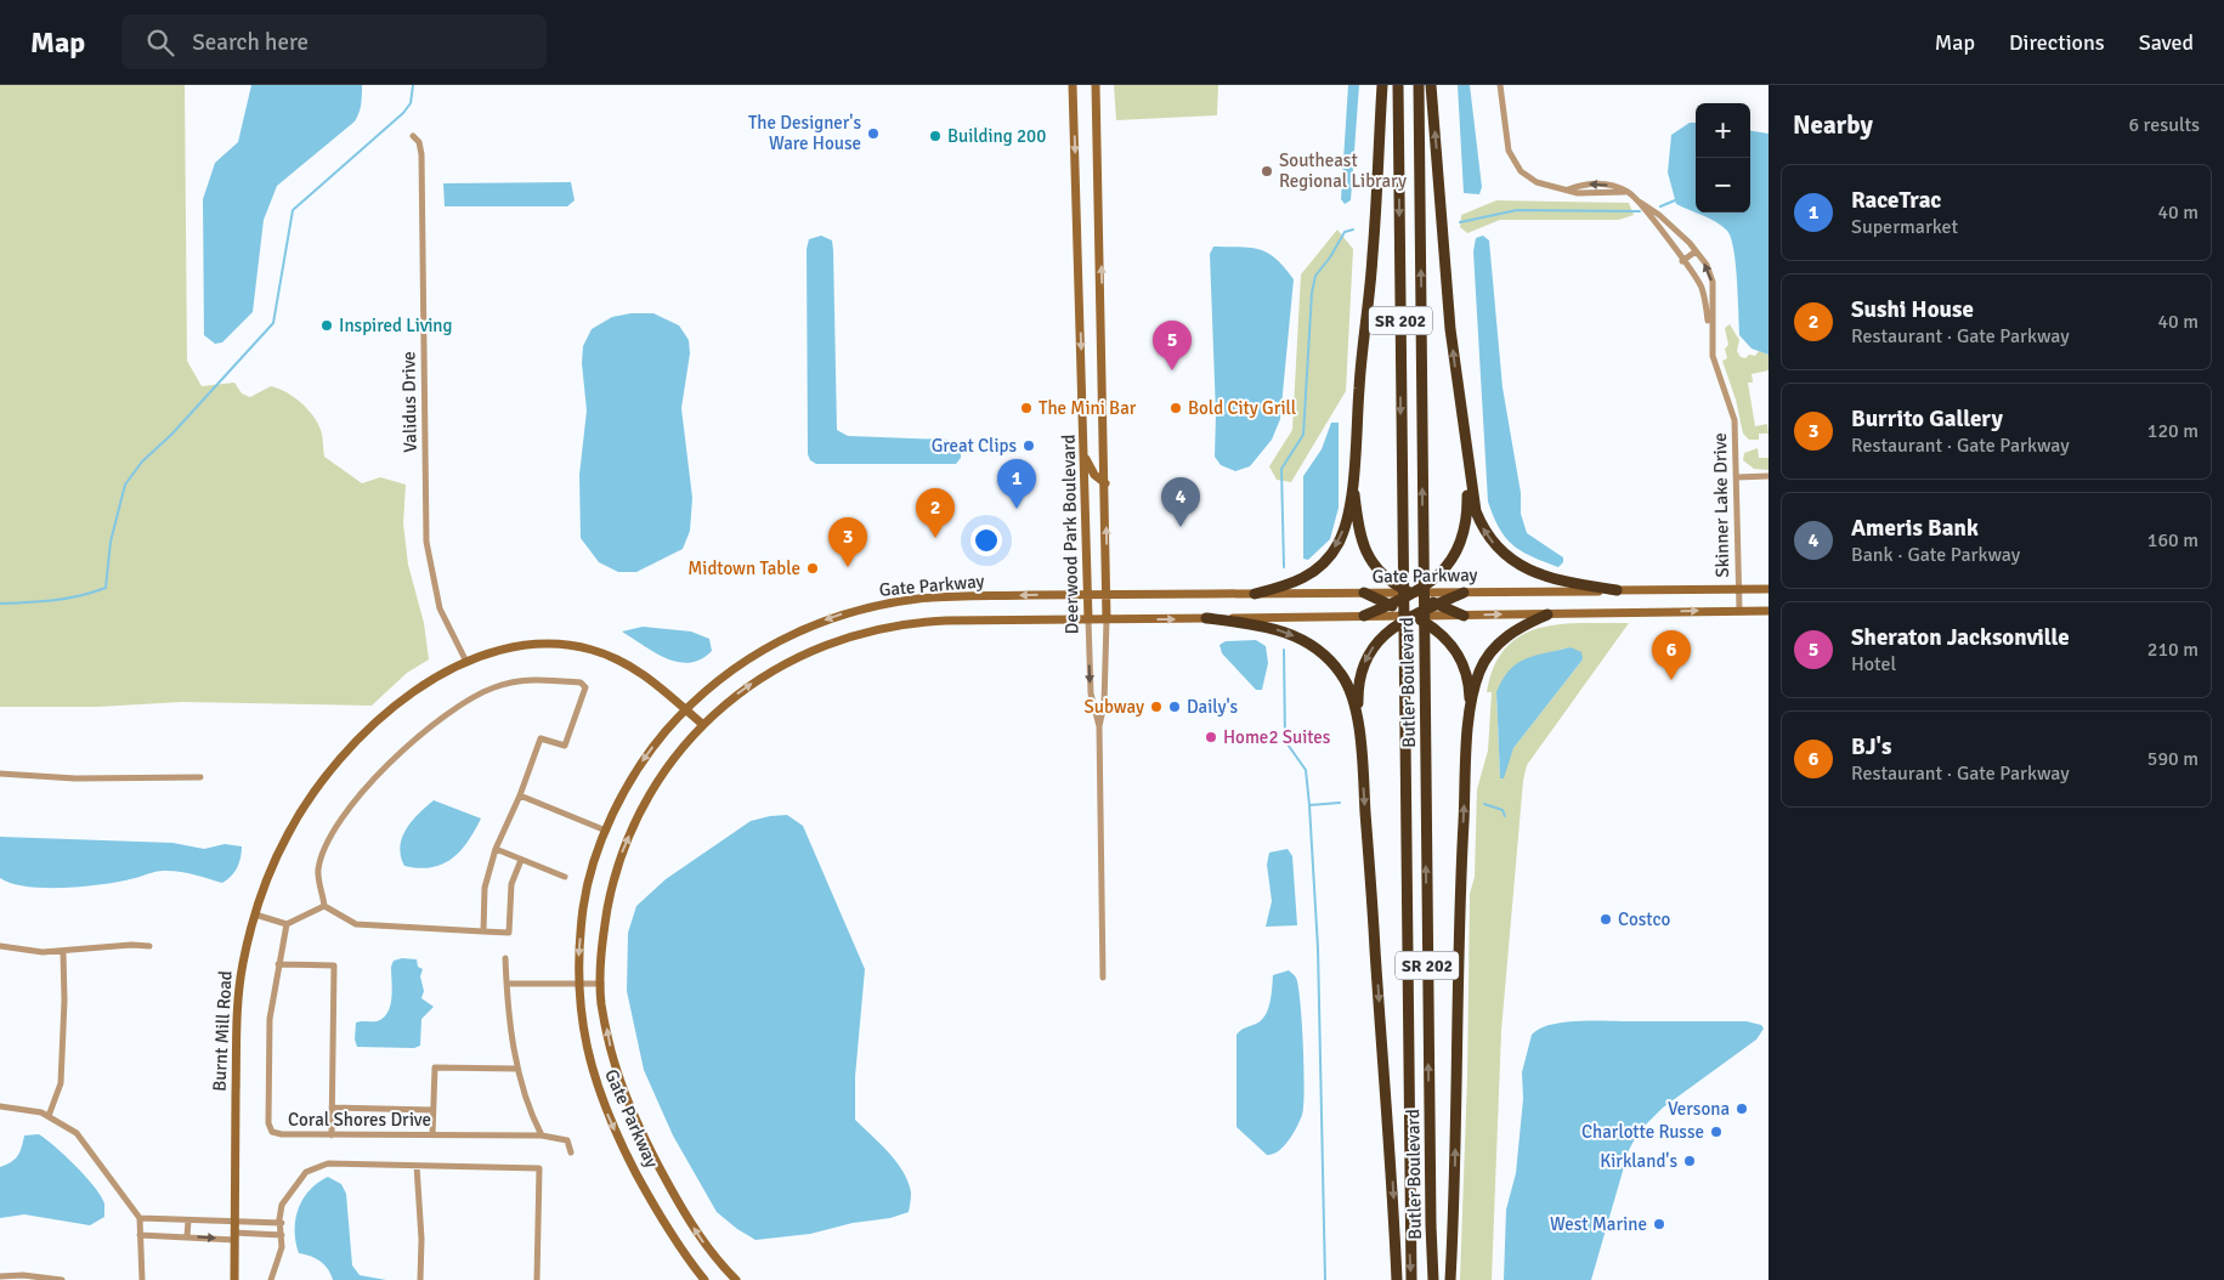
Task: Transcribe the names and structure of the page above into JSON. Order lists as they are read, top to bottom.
{
  "streets": {
    "highway": ["SR 202", "Butler Boulevard"],
    "main road": ["Deerwood Park Boulevard", "Gate Parkway", "Burnt Mill Road"],
    "street": ["Validus Drive", "Skinner Lake Drive", "Coral Shores Drive"]
  },
  "crossings": [
    ["Validus Drive", "Burnt Mill Road"],
    ["Skinner Lake Drive", "Gate Parkway"],
    ["Deerwood Park Boulevard", "Gate Parkway"],
    ["Gate Parkway", "Burnt Mill Road"]
  ],
  "places": [
    "The Designer's Ware House",
    "Building 200",
    "Southeast Regional Library",
    "Inspired Living",
    "The Mini Bar",
    "Bold City Grill",
    "Great Clips",
    "Midtown Table",
    "Subway",
    "Daily's",
    "Home2 Suites",
    "Costco",
    "Versona",
    "Charlotte Russe",
    "Kirkland's",
    "West Marine"
  ],
  "page": {
    "header": "Map",
    "search": "Search here",
    "nav": ["Map", "Directions", "Saved"],
    "heading": ["Nearby", "6 results"],
    "map_buttons": ["+", "−"],
    "list": [
      {
        "mark": "1",
        "name": "RaceTrac",
        "note": "Supermarket",
        "value": "40 m"
      },
      {
        "mark": "2",
        "name": "Sushi House",
        "note": "Restaurant · Gate Parkway",
        "value": "40 m"
      },
      {
        "mark": "3",
        "name": "Burrito Gallery",
        "note": "Restaurant · Gate Parkway",
        "value": "120 m"
      },
      {
        "mark": "4",
        "name": "Ameris Bank",
        "note": "Bank · Gate Parkway",
        "value": "160 m"
      },
      {
        "mark": "5",
        "name": "Sheraton Jacksonville",
        "note": "Hotel",
        "value": "210 m"
      },
      {
        "mark": "6",
        "name": "BJ's",
        "note": "Restaurant · Gate Parkway",
        "value": "590 m"
      }
    ],
    "pins": [
      "5",
      "1",
      "4",
      "2",
      "3",
      "6"
    ]
  }
}
